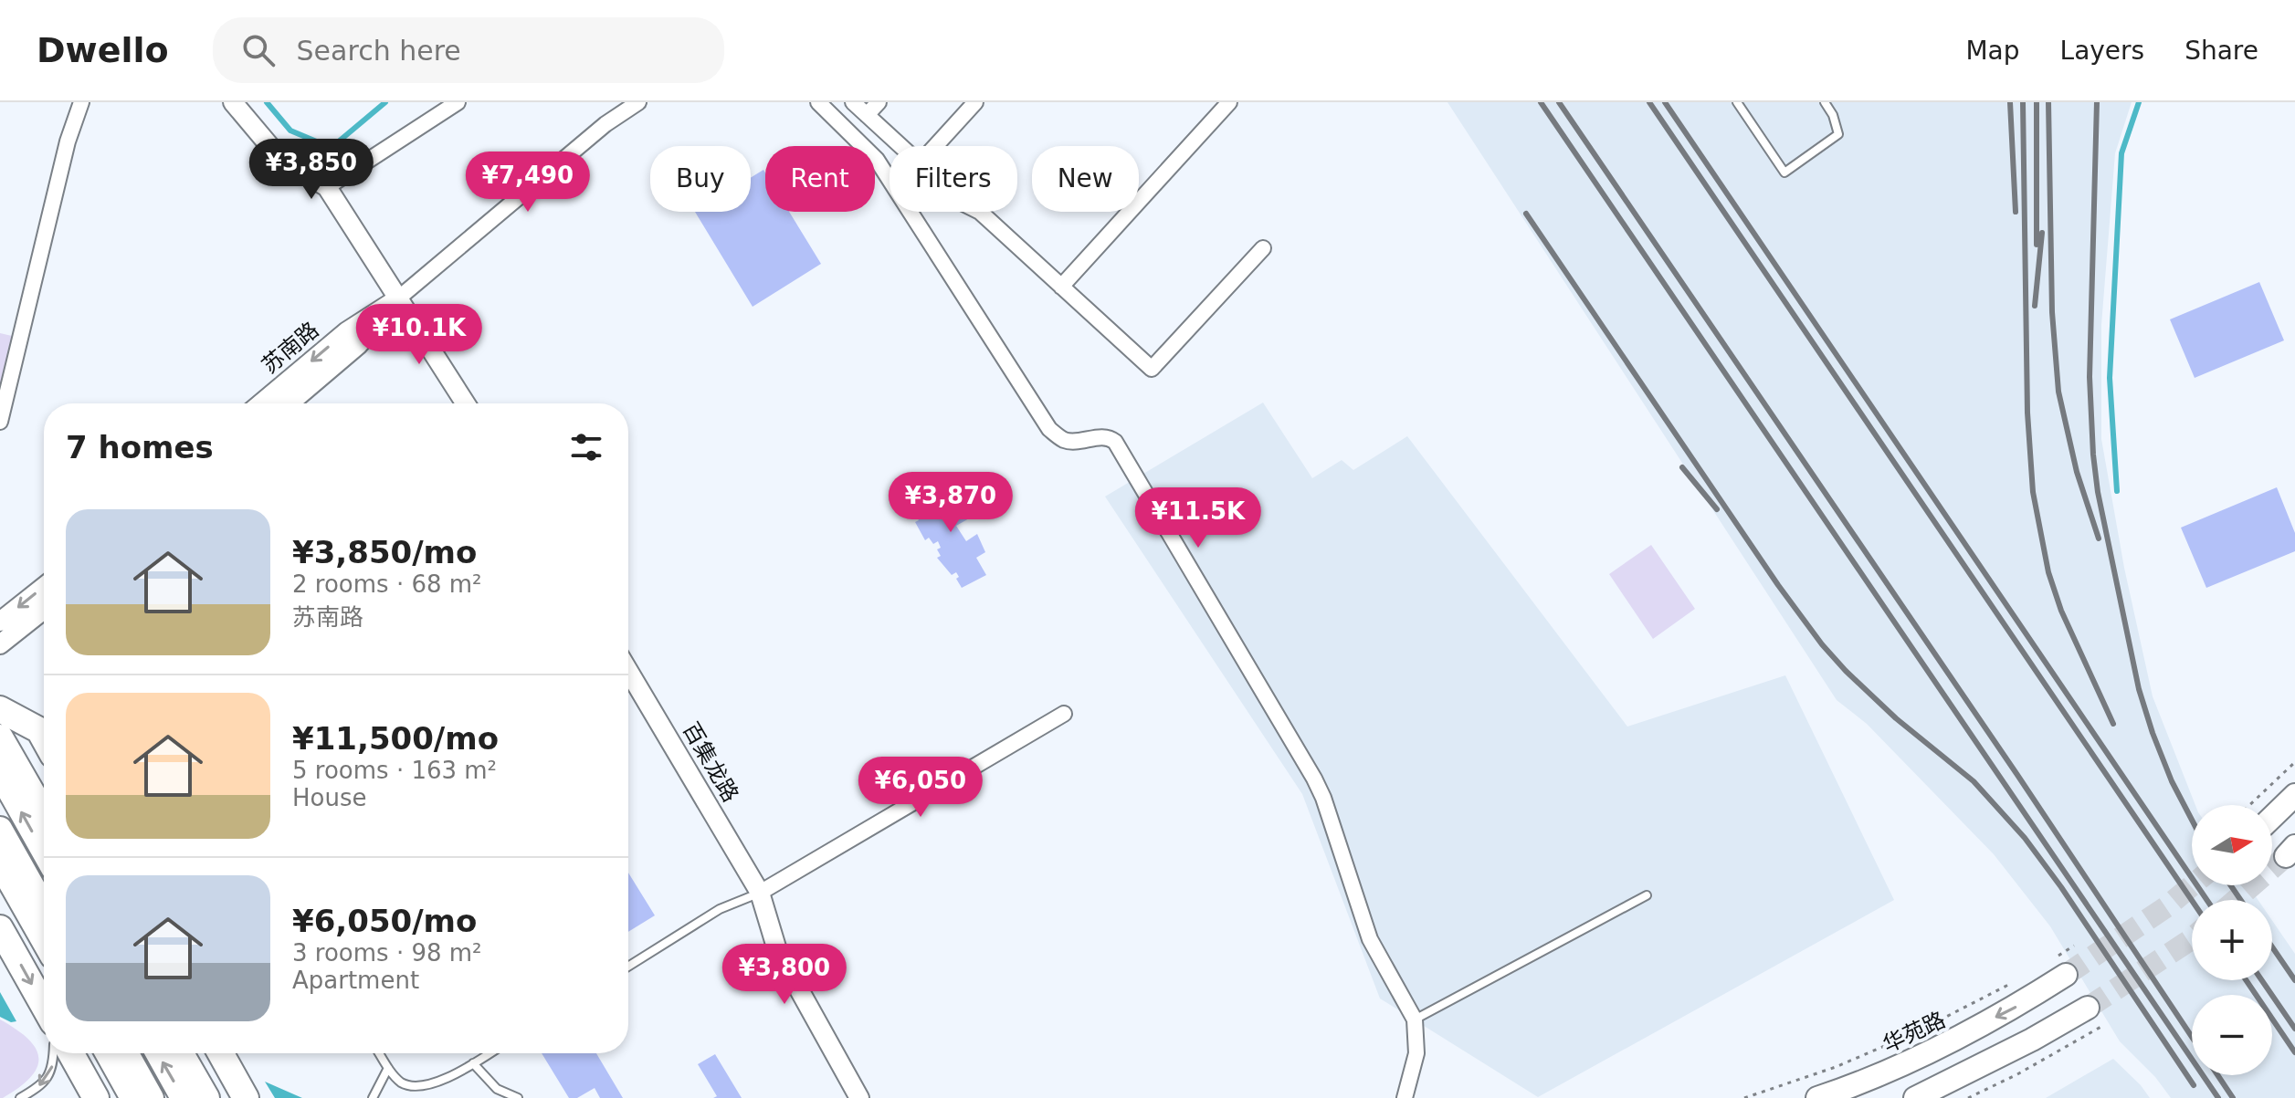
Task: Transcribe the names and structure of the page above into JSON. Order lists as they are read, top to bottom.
{
  "streets": {
    "main road": ["华苑路"],
    "street": ["苏南路", "百集龙路"]
  },
  "north": "right",
  "page": {
    "header": "Dwello",
    "search": "Search here",
    "nav": ["Map", "Layers", "Share"],
    "price": [
      "¥3,850",
      "¥7,490",
      "¥10.1K",
      "¥3,870",
      "¥11.5K",
      "¥6,050",
      "¥3,800"
    ],
    "chip": [
      "Buy",
      "Rent",
      "Filters",
      "New"
    ],
    "heading": "7 homes",
    "list": [
      {
        "name": "¥3,850/mo",
        "note": "2 rooms · 68 m² · 苏南路"
      },
      {
        "name": "¥11,500/mo",
        "note": "5 rooms · 163 m² · House"
      },
      {
        "name": "¥6,050/mo",
        "note": "3 rooms · 98 m² · Apartment"
      }
    ],
    "map_buttons": ["+", "−"]
  }
}
